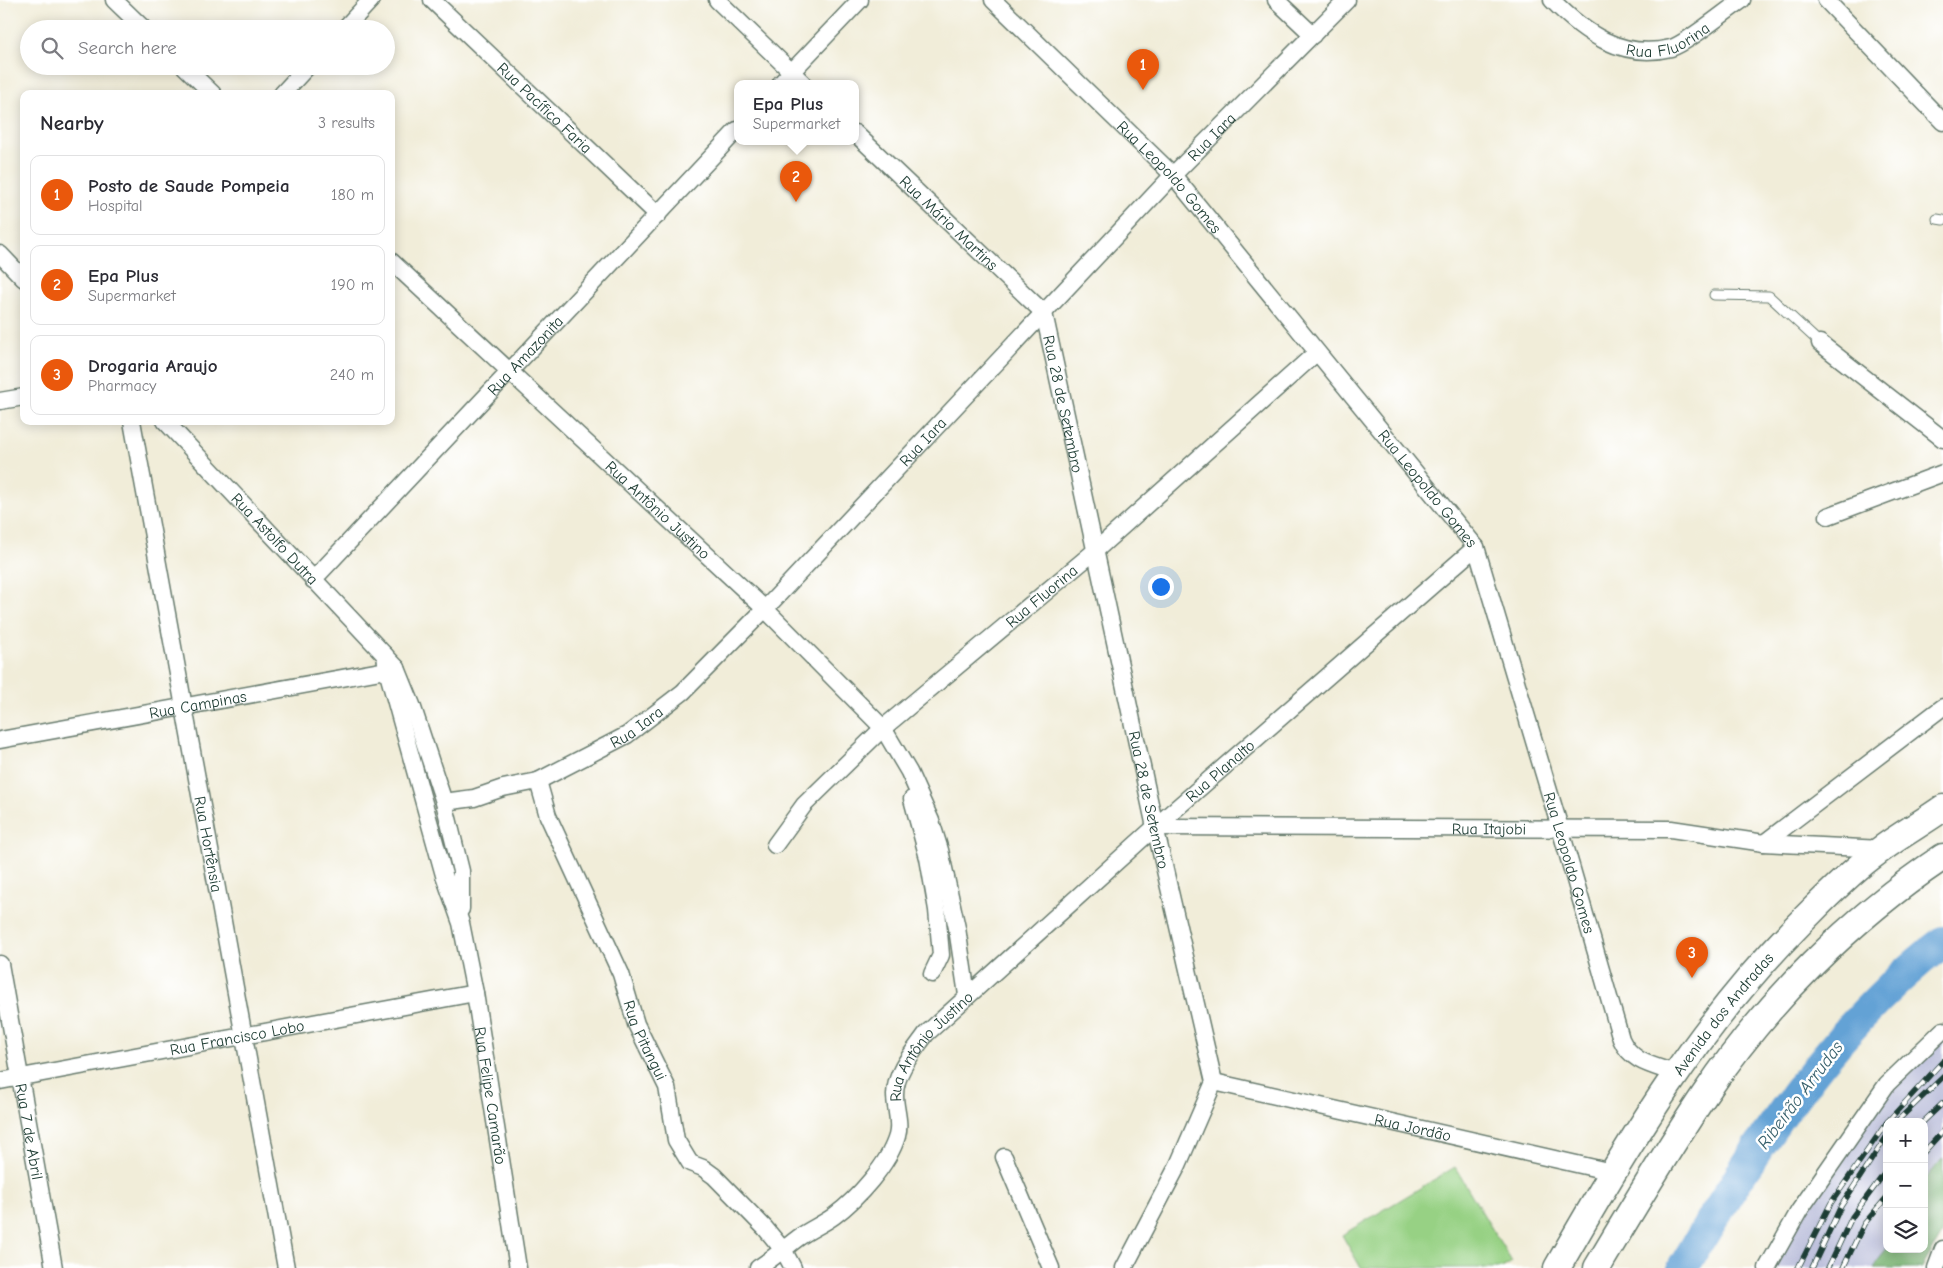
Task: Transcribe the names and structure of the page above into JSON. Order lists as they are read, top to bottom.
{
  "streets": {
    "main road": ["Avenida dos Andradas"],
    "street": [
      "Rua Fluorina",
      "Rua Pacífico Faria",
      "Rua Iara",
      "Rua Leopoldo Gomes",
      "Rua Mário Martins",
      "Rua Amazonita",
      "Rua 28 de Setembro",
      "Rua Antônio Justino",
      "Rua Astolfo Dutra",
      "Rua Campinas",
      "Rua Planalto",
      "Rua Itajobi",
      "Rua Hortênsia",
      "Rua Francisco Lobo",
      "Rua Pitangui",
      "Rua Felipe Camarão",
      "Rua Jordão",
      "Rua 7 de Abril"
    ]
  },
  "crossings": [
    ["Rua Fluorina", "Rua Leopoldo Gomes"],
    ["Rua Fluorina", "Rua 28 de Setembro"],
    ["Rua Fluorina", "Rua Antônio Justino"],
    ["Rua Pacífico Faria", "Rua Amazonita"],
    ["Rua Iara", "Rua Leopoldo Gomes"],
    ["Rua Iara", "Rua Mário Martins"],
    ["Rua Iara", "Rua 28 de Setembro"],
    ["Rua Iara", "Rua Antônio Justino"],
    ["Rua Iara", "Rua Pitangui"],
    ["Rua Iara", "Rua Felipe Camarão"],
    ["Rua Leopoldo Gomes", "Rua Planalto"],
    ["Rua Leopoldo Gomes", "Rua Itajobi"],
    ["Rua Leopoldo Gomes", "Avenida dos Andradas"],
    ["Rua Mário Martins", "Rua 28 de Setembro"],
    ["Rua Amazonita", "Rua Antônio Justino"],
    ["Rua Amazonita", "Rua Astolfo Dutra"],
    ["Rua 28 de Setembro", "Rua Planalto"],
    ["Rua 28 de Setembro", "Rua Itajobi"],
    ["Rua 28 de Setembro", "Rua Jordão"],
    ["Rua Antônio Justino", "Rua Planalto"],
    ["Rua Antônio Justino", "Rua Pitangui"],
    ["Rua Astolfo Dutra", "Rua Campinas"],
    ["Rua Astolfo Dutra", "Rua Felipe Camarão"],
    ["Rua Campinas", "Rua Hortênsia"],
    ["Rua Campinas", "Rua Felipe Camarão"],
    ["Rua Planalto", "Rua Itajobi"],
    ["Rua Itajobi", "Avenida dos Andradas"],
    ["Rua Hortênsia", "Rua Francisco Lobo"],
    ["Avenida dos Andradas", "Rua Jordão"],
    ["Rua Francisco Lobo", "Rua Felipe Camarão"],
    ["Rua Francisco Lobo", "Rua 7 de Abril"]
  ],
  "water": ["Ribeirão Arrudas"],
  "page": {
    "search": "Search here",
    "pins": ["1", "2", "3"],
    "popup": ["Epa Plus", "Supermarket"],
    "heading": ["Nearby", "3 results"],
    "list": [
      {
        "mark": "1",
        "name": "Posto de Saude Pompeia",
        "note": "Hospital",
        "value": "180 m"
      },
      {
        "mark": "2",
        "name": "Epa Plus",
        "note": "Supermarket",
        "value": "190 m"
      },
      {
        "mark": "3",
        "name": "Drogaria Araujo",
        "note": "Pharmacy",
        "value": "240 m"
      }
    ],
    "map_buttons": ["+", "−"]
  }
}
